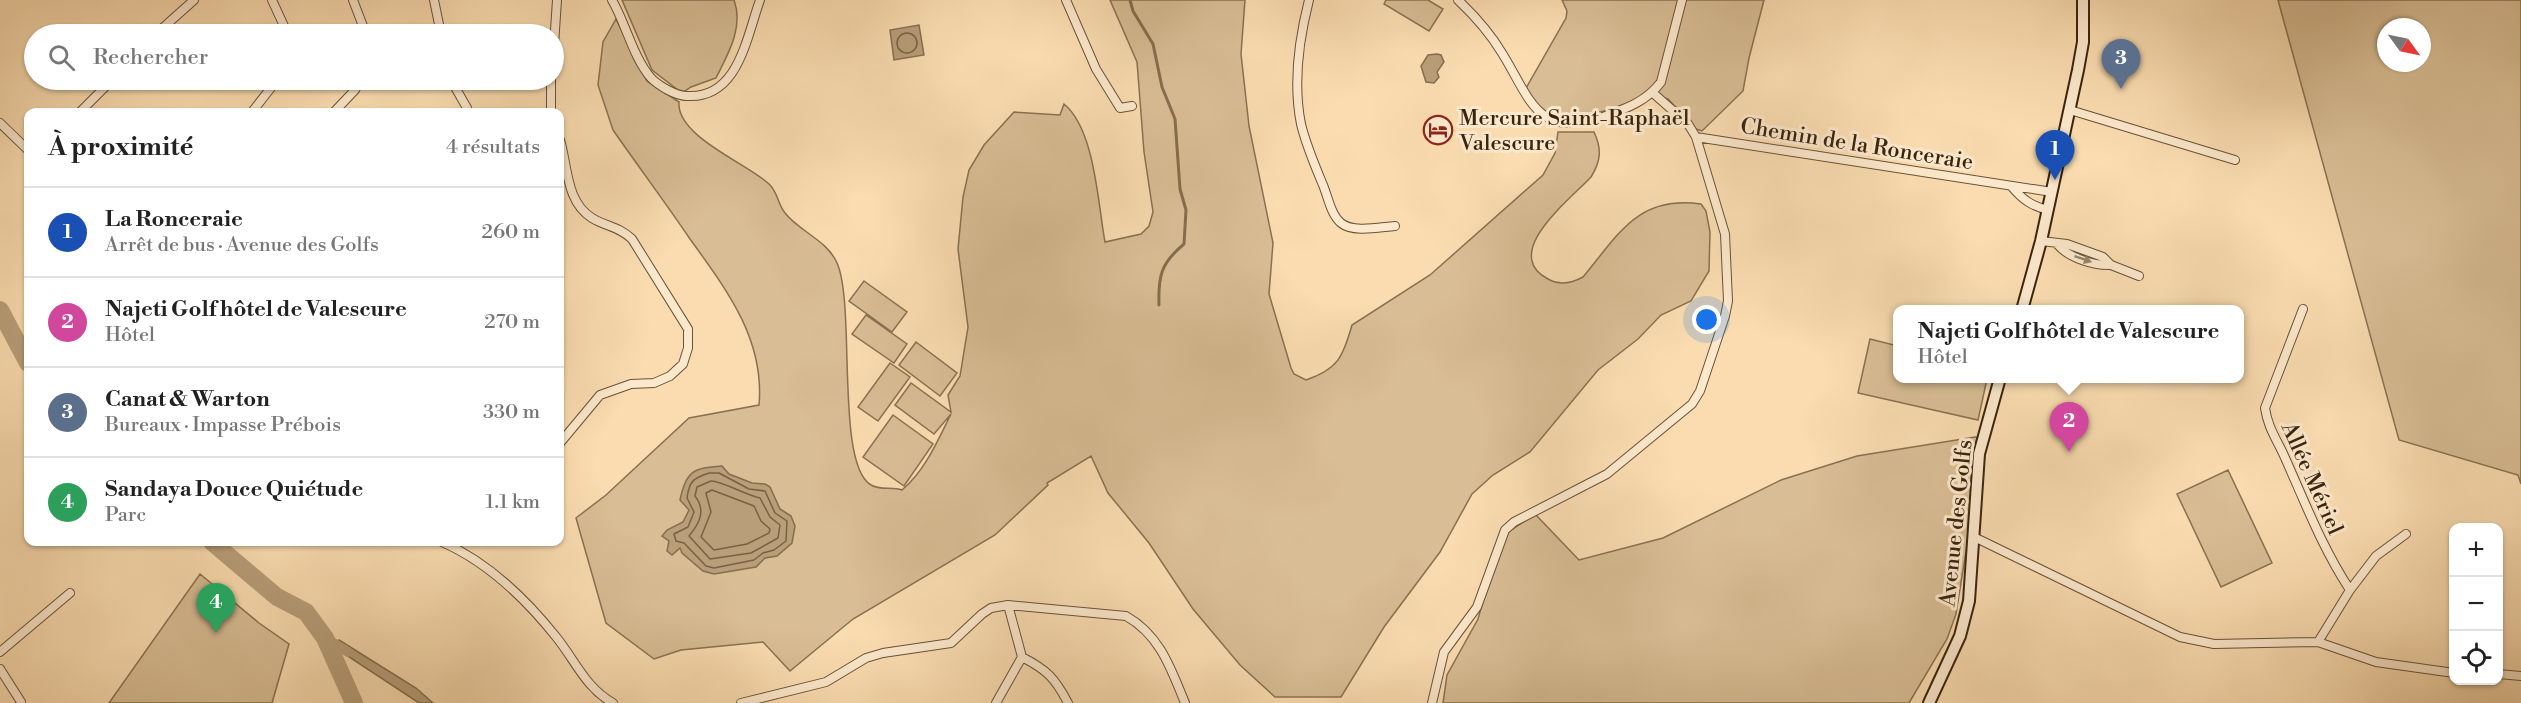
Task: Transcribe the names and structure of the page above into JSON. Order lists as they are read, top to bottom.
{
  "streets": {
    "main road": ["Avenue des Golfs"],
    "street": ["Chemin de la Ronceraie", "Allée Mériel"]
  },
  "places": {
    "hotel": ["Mercure Saint-Raphaël Valescure"]
  },
  "north": "bottom right",
  "page": {
    "search": "Rechercher",
    "pins": [
      "3",
      "1",
      "2",
      "4"
    ],
    "heading": ["À proximité", "4 résultats"],
    "list": [
      {
        "mark": "1",
        "name": "La Ronceraie",
        "note": "Arrêt de bus · Avenue des Golfs",
        "value": "260 m"
      },
      {
        "mark": "2",
        "name": "Najeti Golf hôtel de Valescure",
        "note": "Hôtel",
        "value": "270 m"
      },
      {
        "mark": "3",
        "name": "Canat & Warton",
        "note": "Bureaux · Impasse Prébois",
        "value": "330 m"
      },
      {
        "mark": "4",
        "name": "Sandaya Douce Quiétude",
        "note": "Parc",
        "value": "1.1 km"
      }
    ],
    "popup": ["Najeti Golf hôtel de Valescure", "Hôtel"],
    "map_buttons": ["+", "−"]
  }
}
